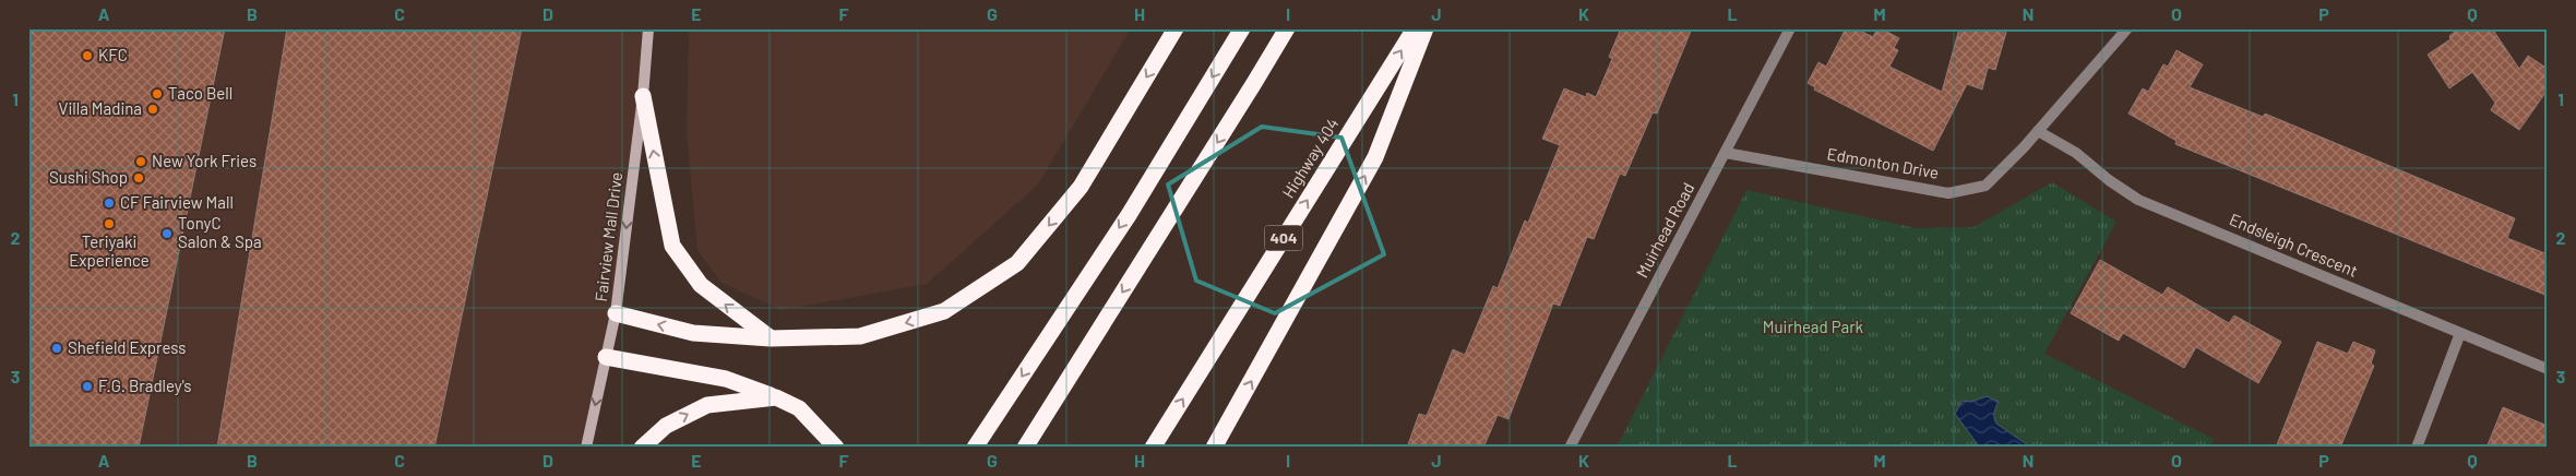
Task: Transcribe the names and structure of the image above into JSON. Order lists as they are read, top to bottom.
{
  "streets": {
    "highway": ["Highway 404", "404"],
    "street": [
      "Edmonton Drive",
      "Muirhead Road",
      "Fairview Mall Drive",
      "Endsleigh Crescent"
    ]
  },
  "crossings": [
    ["Edmonton Drive", "Muirhead Road"],
    ["Edmonton Drive", "Endsleigh Crescent"]
  ],
  "one_way": ["Fairview Mall Drive"],
  "parks": ["Muirhead Park"],
  "places": [
    "KFC",
    "Taco Bell",
    "Villa Madina",
    "New York Fries",
    "Sushi Shop",
    "CF Fairview Mall",
    "Teriyaki Experience",
    "TonyC Salon & Spa",
    "Shefield Express",
    "F.G. Bradley's"
  ],
  "grid": {
    "columns": [
      "A",
      "B",
      "C",
      "D",
      "E",
      "F",
      "G",
      "H",
      "I",
      "J",
      "K",
      "L",
      "M",
      "N",
      "O",
      "P",
      "Q"
    ],
    "rows": ["1", "2", "3"]
  }
}
